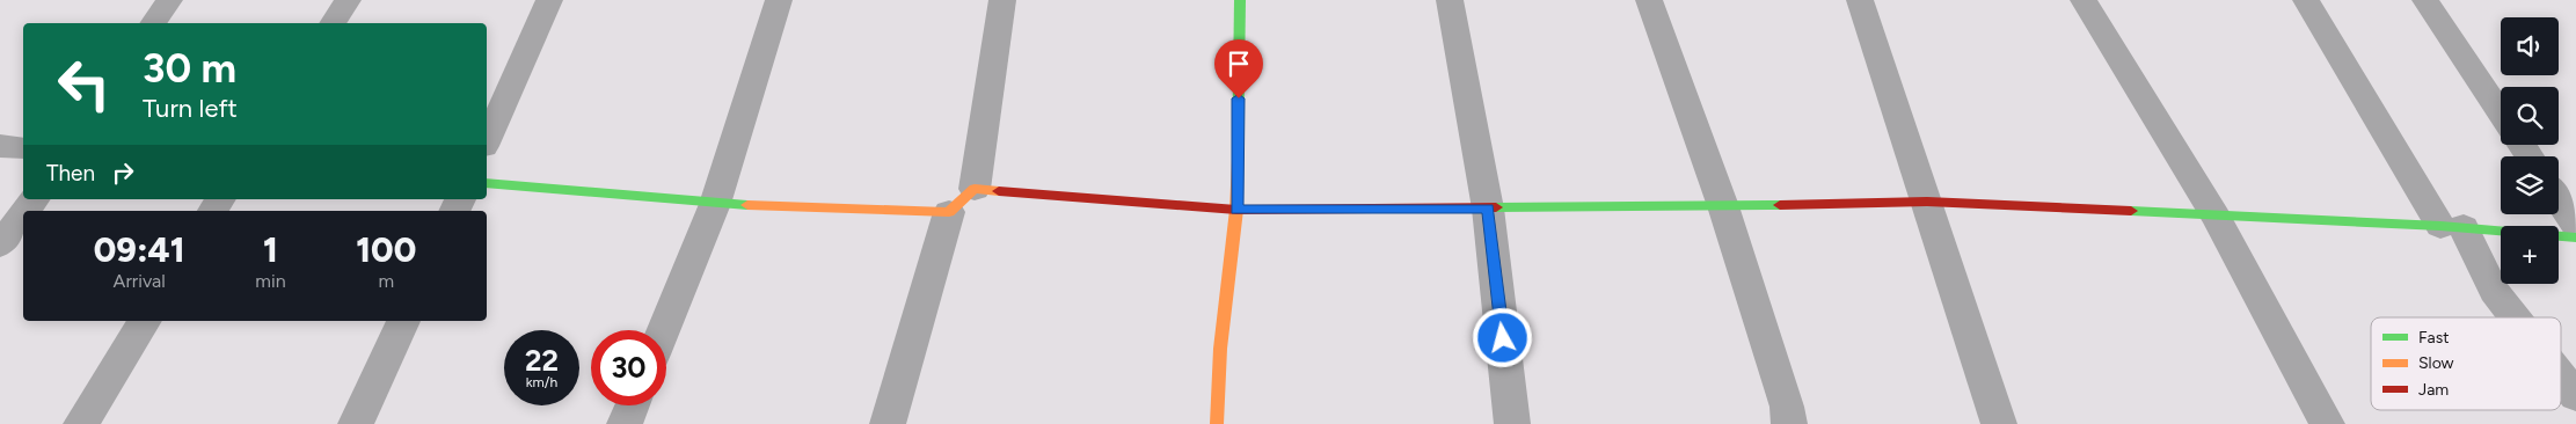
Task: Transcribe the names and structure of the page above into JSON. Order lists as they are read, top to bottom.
{
  "legend": ["Fast", "Slow", "Jam"],
  "page": {
    "map_buttons": "+",
    "turn": ["30 m", "Turn left"],
    "then": "Then",
    "eta": [
      "09:41",
      "Arrival",
      "1",
      "min",
      "100",
      "m"
    ],
    "speed": "22 km/h",
    "limit": "30"
  }
}
